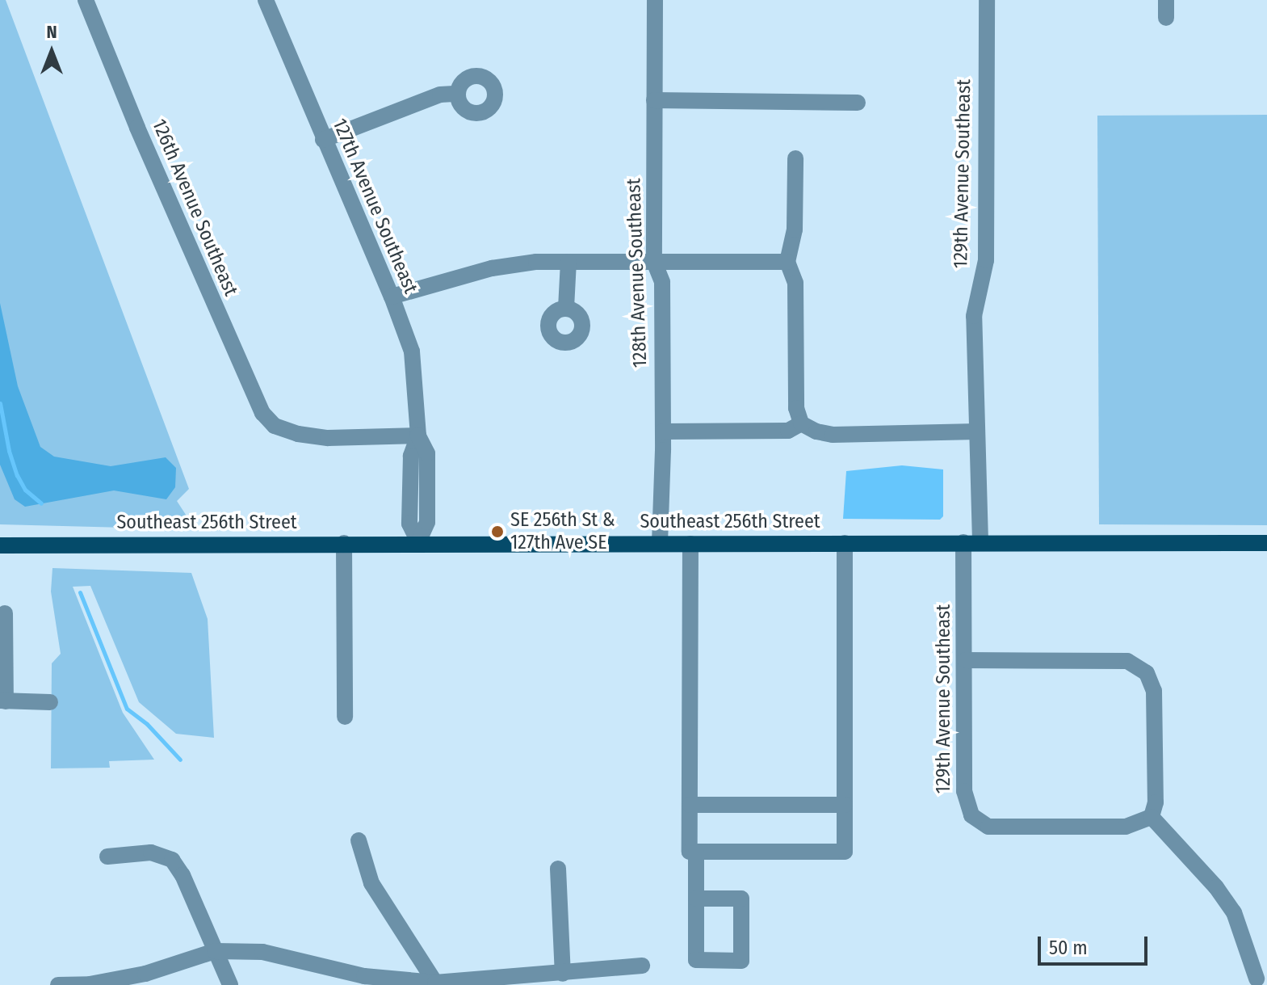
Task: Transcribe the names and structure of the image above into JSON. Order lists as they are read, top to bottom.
{
  "streets": {
    "main road": ["Southeast 256th Street"],
    "street": [
      "129th Avenue Southeast",
      "127th Avenue Southeast",
      "126th Avenue Southeast",
      "128th Avenue Southeast"
    ]
  },
  "crossings": [
    ["129th Avenue Southeast", "Southeast 256th Street"],
    ["127th Avenue Southeast", "126th Avenue Southeast"],
    ["127th Avenue Southeast", "Southeast 256th Street"],
    ["128th Avenue Southeast", "Southeast 256th Street"]
  ],
  "places": ["SE 256th St & 127th Ave SE"],
  "scale_bar": "50 m",
  "north": "top"
}
